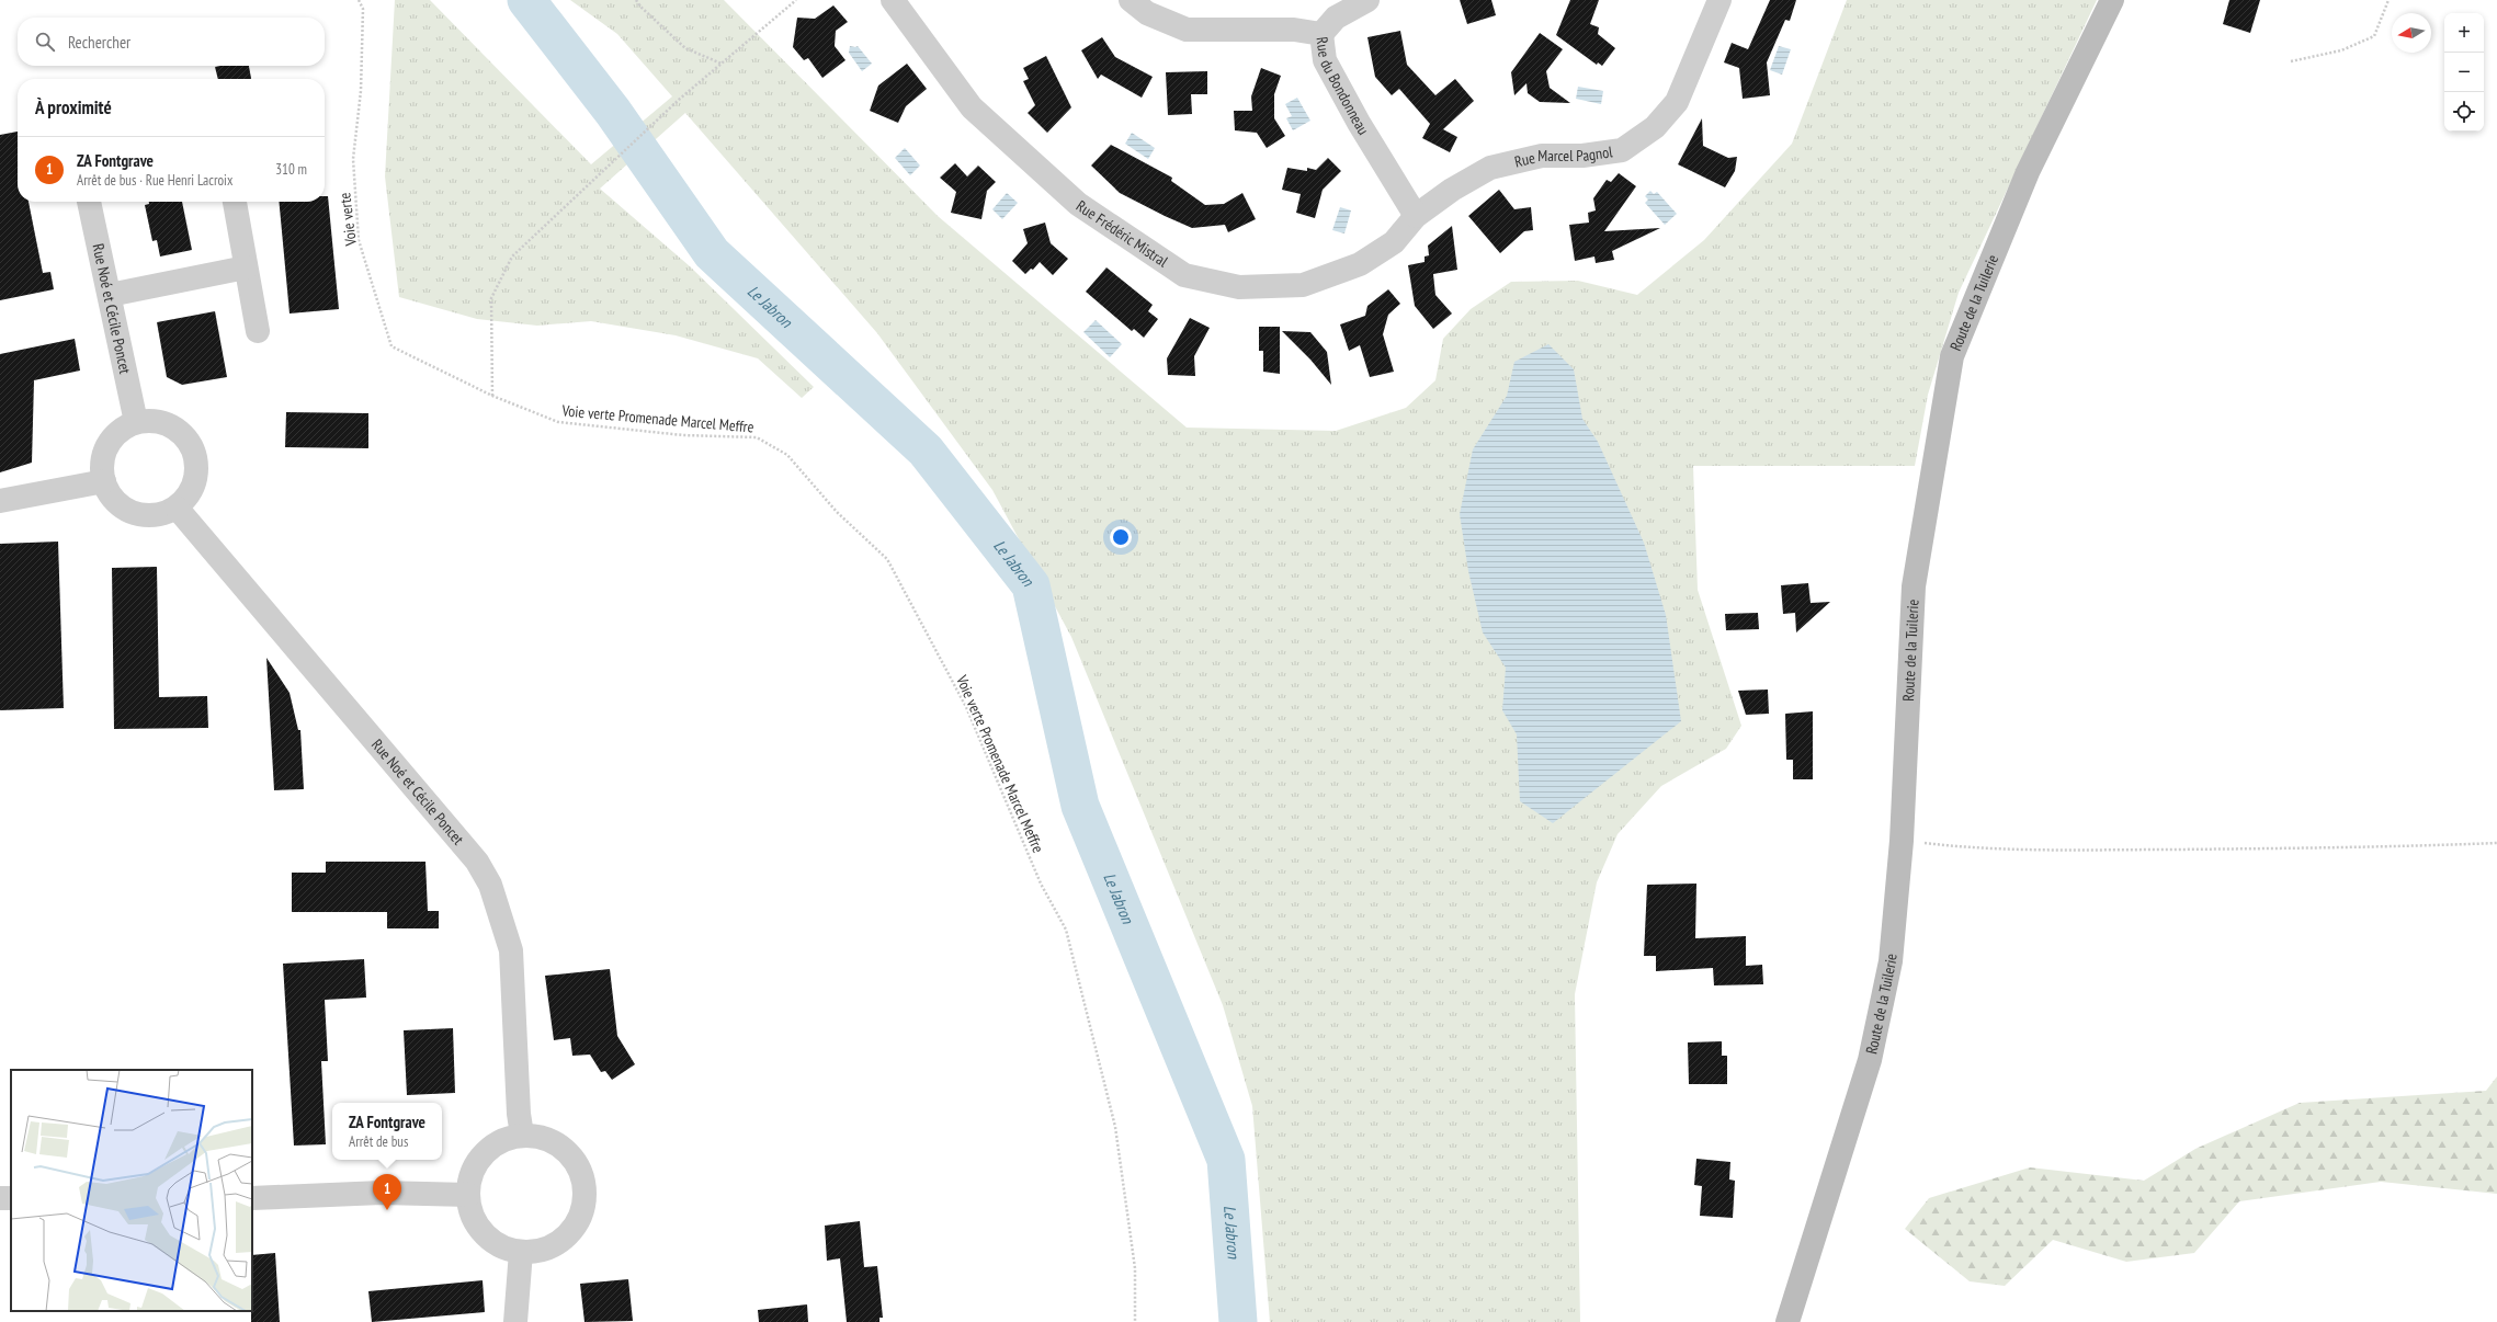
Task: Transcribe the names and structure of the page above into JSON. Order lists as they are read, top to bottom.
{
  "streets": {
    "main road": ["Route de la Tuilerie"],
    "street": [
      "Rue du Bondonneau",
      "Rue Marcel Pagnol",
      "Rue Frédéric Mistral",
      "Rue Noé et Cécile Poncet"
    ],
    "path": ["Voie verte", "Voie verte Promenade Marcel Meffre"]
  },
  "crossings": [
    ["Rue du Bondonneau", "Rue Marcel Pagnol"],
    ["Rue du Bondonneau", "Rue Frédéric Mistral"],
    ["Rue Marcel Pagnol", "Rue Frédéric Mistral"],
    ["Voie verte", "Voie verte Promenade Marcel Meffre"]
  ],
  "water": ["Le Jabron"],
  "north": "left",
  "page": {
    "map_buttons": ["+", "−"],
    "search": "Rechercher",
    "heading": "À proximité",
    "list": [
      {
        "mark": "1",
        "name": "ZA Fontgrave",
        "note": "Arrêt de bus · Rue Henri Lacroix",
        "value": "310 m"
      }
    ],
    "popup": ["ZA Fontgrave", "Arrêt de bus"],
    "pins": "1"
  }
}
